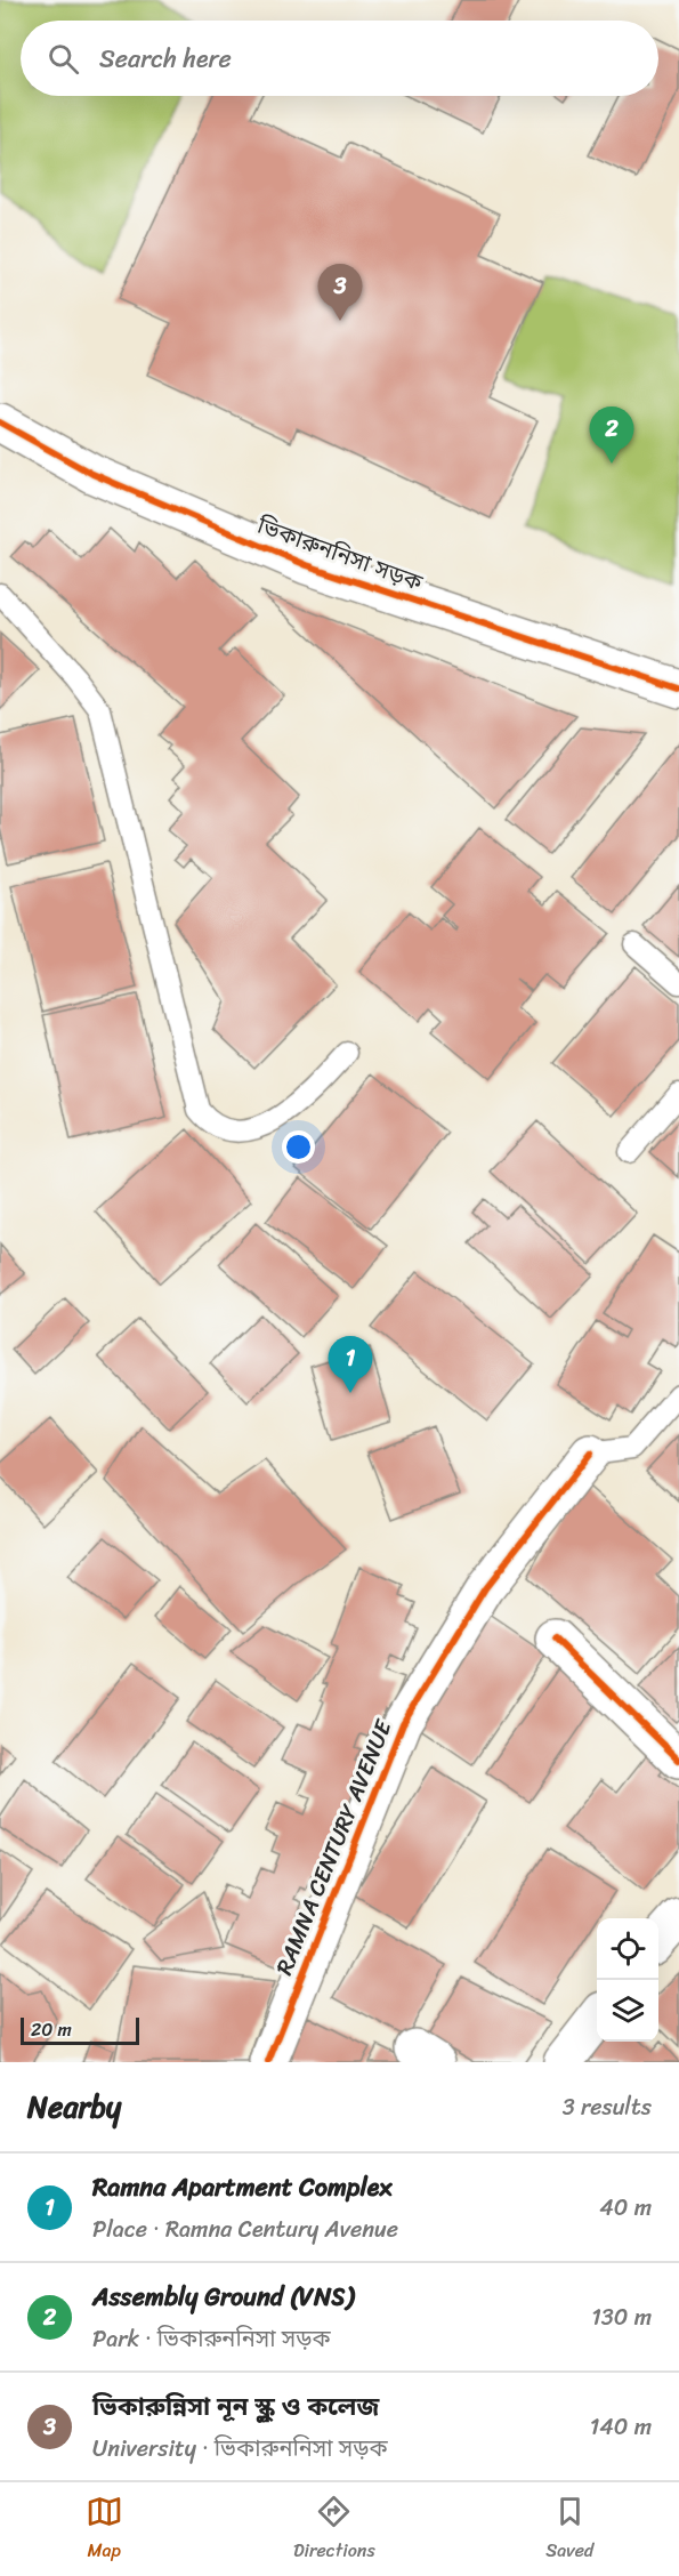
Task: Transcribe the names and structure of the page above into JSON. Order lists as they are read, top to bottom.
{
  "streets": {
    "street": ["ভিকারুননিসা সড়ক", "RAMNA CENTURY AVENUE"]
  },
  "scale_bar": "20 m",
  "page": {
    "search": "Search here",
    "pins": ["3", "2", "1"],
    "scale": "20 m",
    "heading": ["Nearby", "3 results"],
    "list": [
      {
        "mark": "1",
        "name": "Ramna Apartment Complex",
        "note": "Place · Ramna Century Avenue",
        "value": "40 m"
      },
      {
        "mark": "2",
        "name": "Assembly Ground (VNS)",
        "note": "Park · ভিকারুননিসা সড়ক",
        "value": "130 m"
      },
      {
        "mark": "3",
        "name": "ভিকারুন্নিসা নূন স্কুল ও কলেজ",
        "note": "University · ভিকারুননিসা সড়ক",
        "value": "140 m"
      }
    ],
    "nav": ["Map", "Directions", "Saved"]
  }
}
